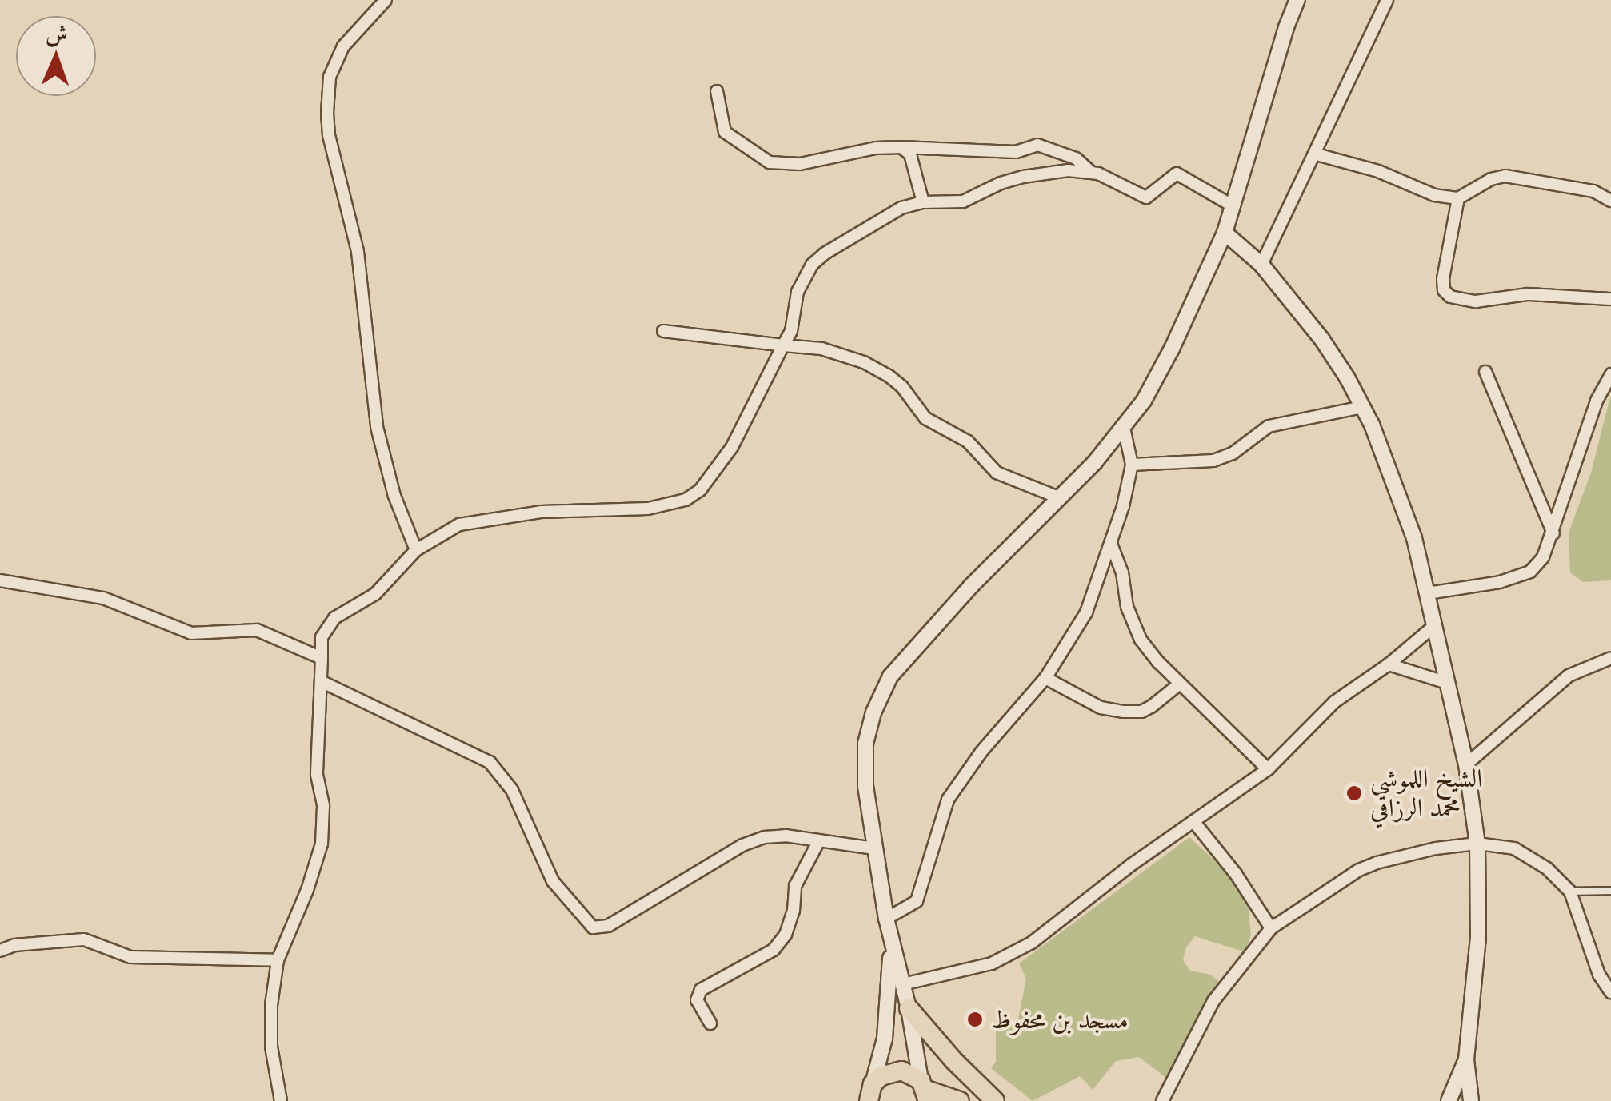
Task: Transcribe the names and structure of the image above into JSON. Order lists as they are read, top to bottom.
{
  "places": ["الشيخ اللموشي محمد الرزاقي", "مسجد بن محفوظ"],
  "north": "top"
}
